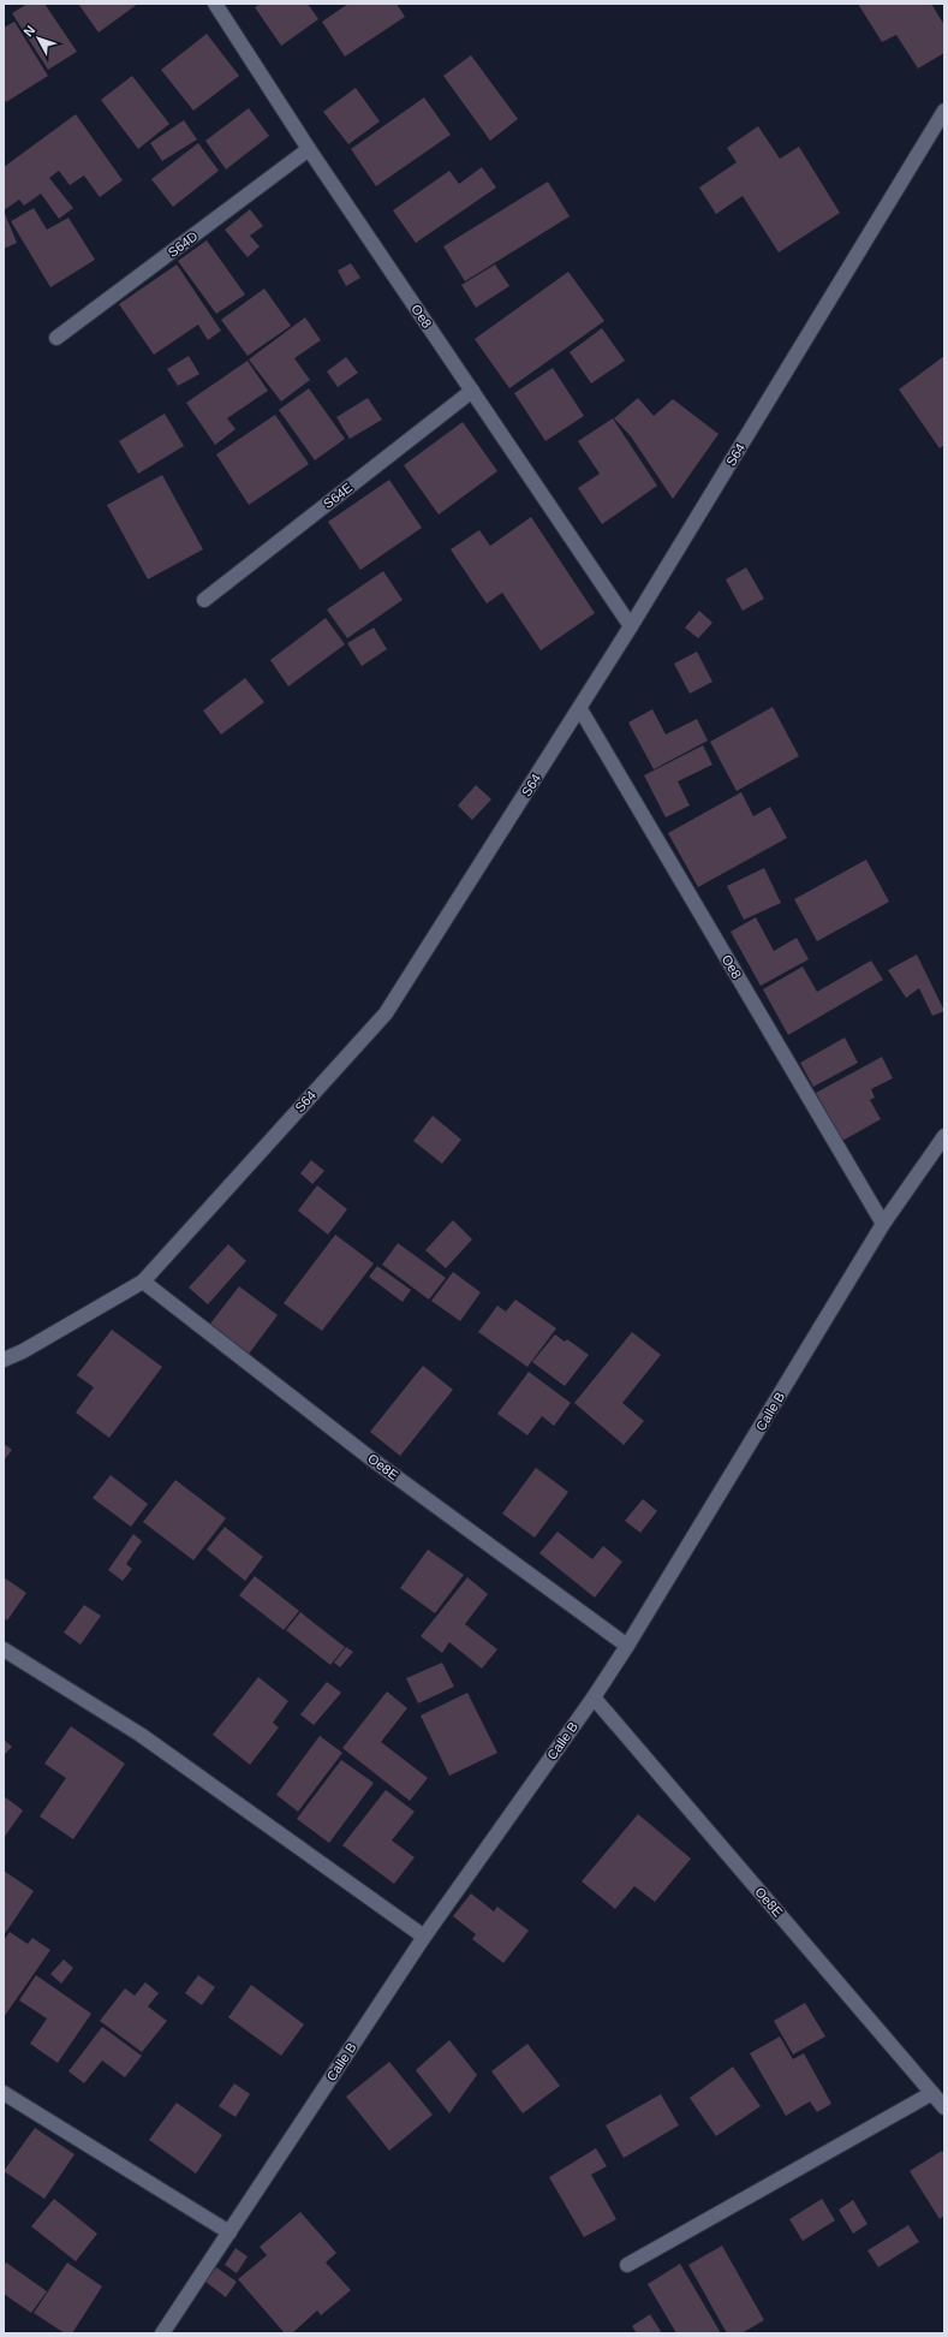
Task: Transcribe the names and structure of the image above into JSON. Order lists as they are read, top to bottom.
{
  "streets": {
    "street": [
      "S64D",
      "Oe8",
      "S64",
      "S64E",
      "Calle B",
      "Oe8E"
    ]
  },
  "crossings": [
    ["S64D", "Oe8"],
    ["Oe8", "S64"],
    ["Oe8", "S64E"],
    ["Oe8", "Calle B"],
    ["S64", "Oe8E"],
    ["Calle B", "Oe8E"]
  ],
  "north": "top left"
}
